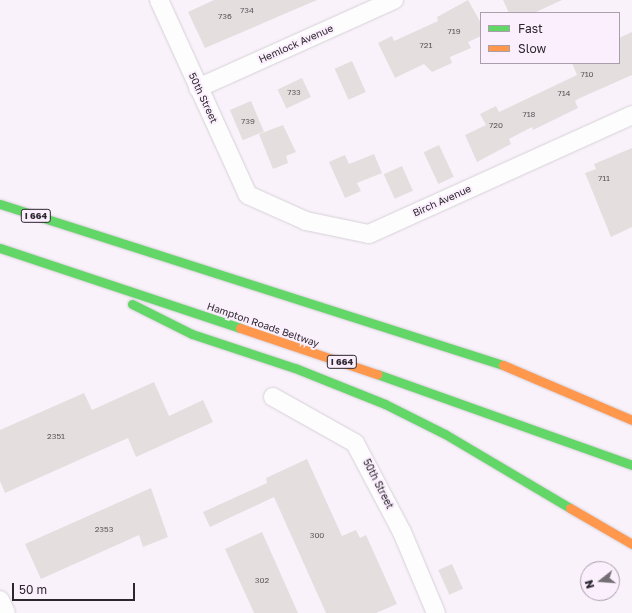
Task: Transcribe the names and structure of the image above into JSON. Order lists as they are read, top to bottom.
{
  "streets": {
    "highway": ["I 664", "Hampton Roads Beltway"],
    "street": ["Hemlock Avenue", "50th Street", "Birch Avenue"]
  },
  "crossings": [
    ["Hemlock Avenue", "50th Street"],
    ["50th Street", "Birch Avenue"]
  ],
  "house_numbers": [
    "734",
    "736",
    "719",
    "721",
    "710",
    "733",
    "714",
    "718",
    "739",
    "720",
    "711",
    "2351",
    "2353",
    "300",
    "302"
  ],
  "legend": ["Fast", "Slow"],
  "scale_bar": "50 m",
  "north": "left"
}
